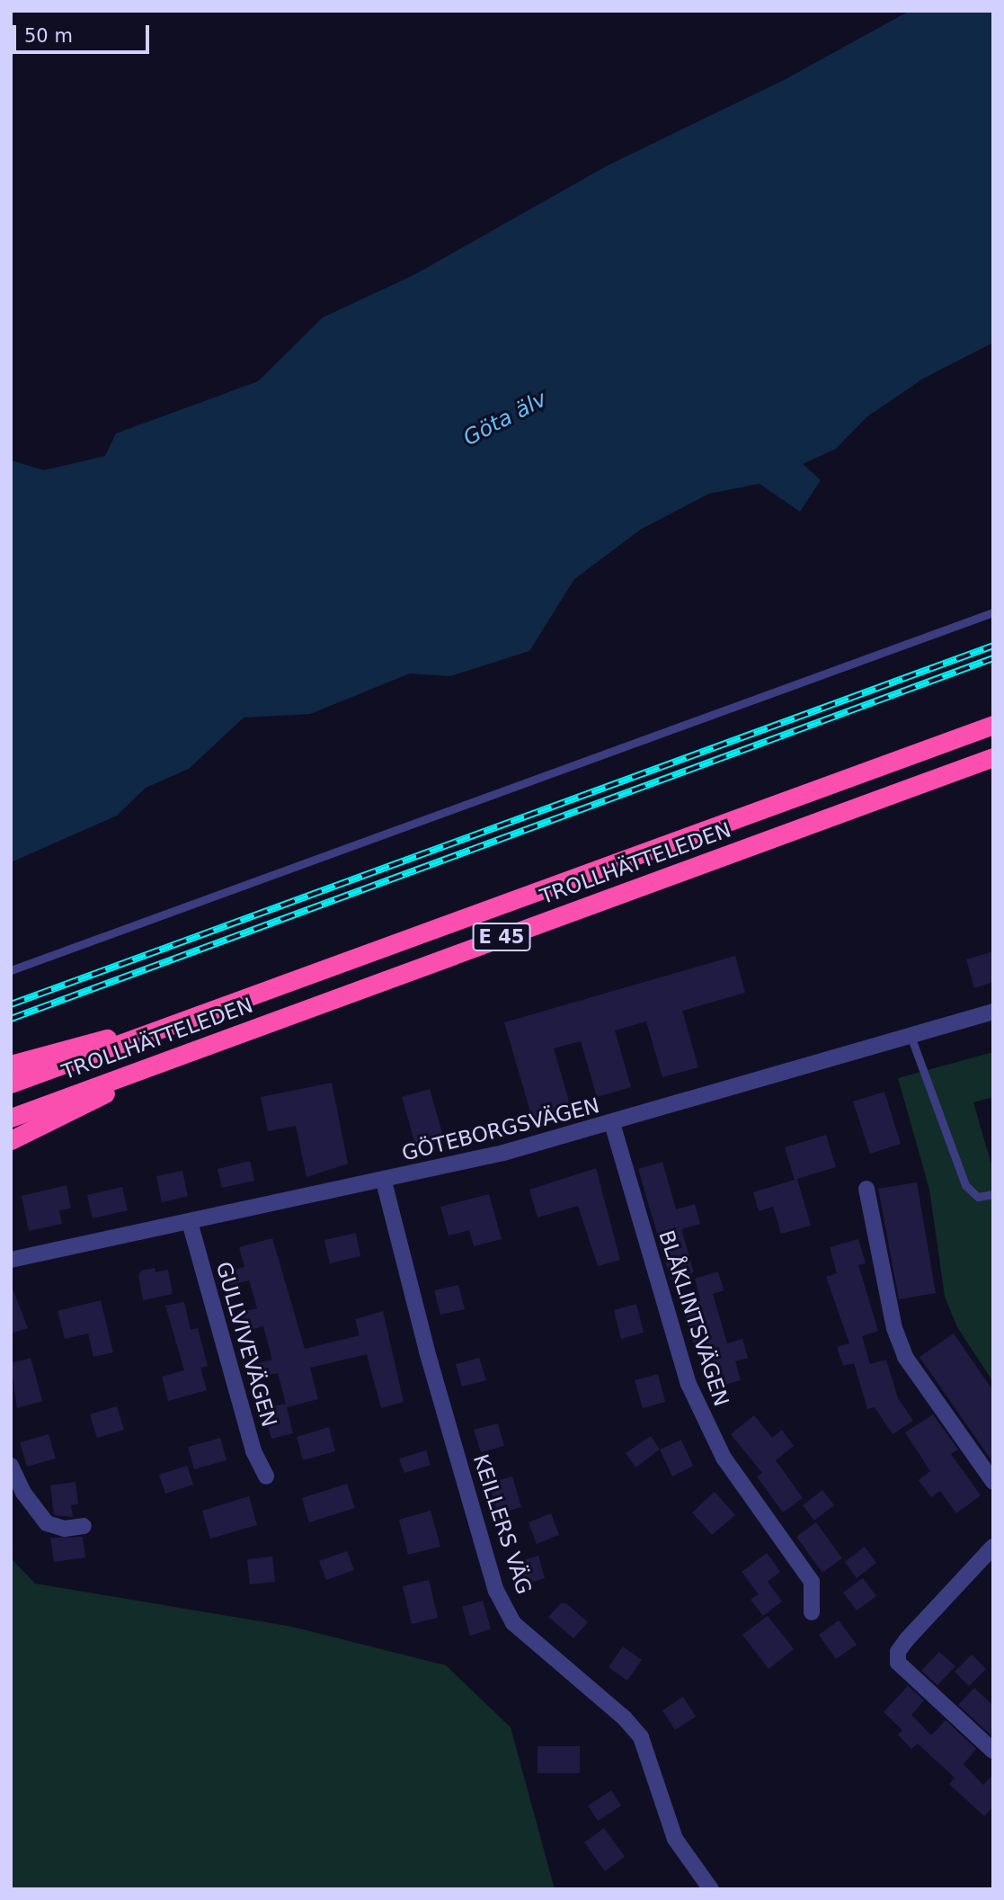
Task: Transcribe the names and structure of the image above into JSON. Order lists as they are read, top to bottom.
{
  "streets": {
    "highway": ["TROLLHÄTTELEDEN", "E 45"],
    "street": [
      "GÖTEBORGSVÄGEN",
      "BLÅKLINTSVÄGEN",
      "GULLVIVEVÄGEN",
      "KEILLERS VÄG"
    ]
  },
  "crossings": [
    ["GÖTEBORGSVÄGEN", "BLÅKLINTSVÄGEN"],
    ["GÖTEBORGSVÄGEN", "GULLVIVEVÄGEN"],
    ["GÖTEBORGSVÄGEN", "KEILLERS VÄG"]
  ],
  "water": ["Göta älv"],
  "scale_bar": "50 m"
}
